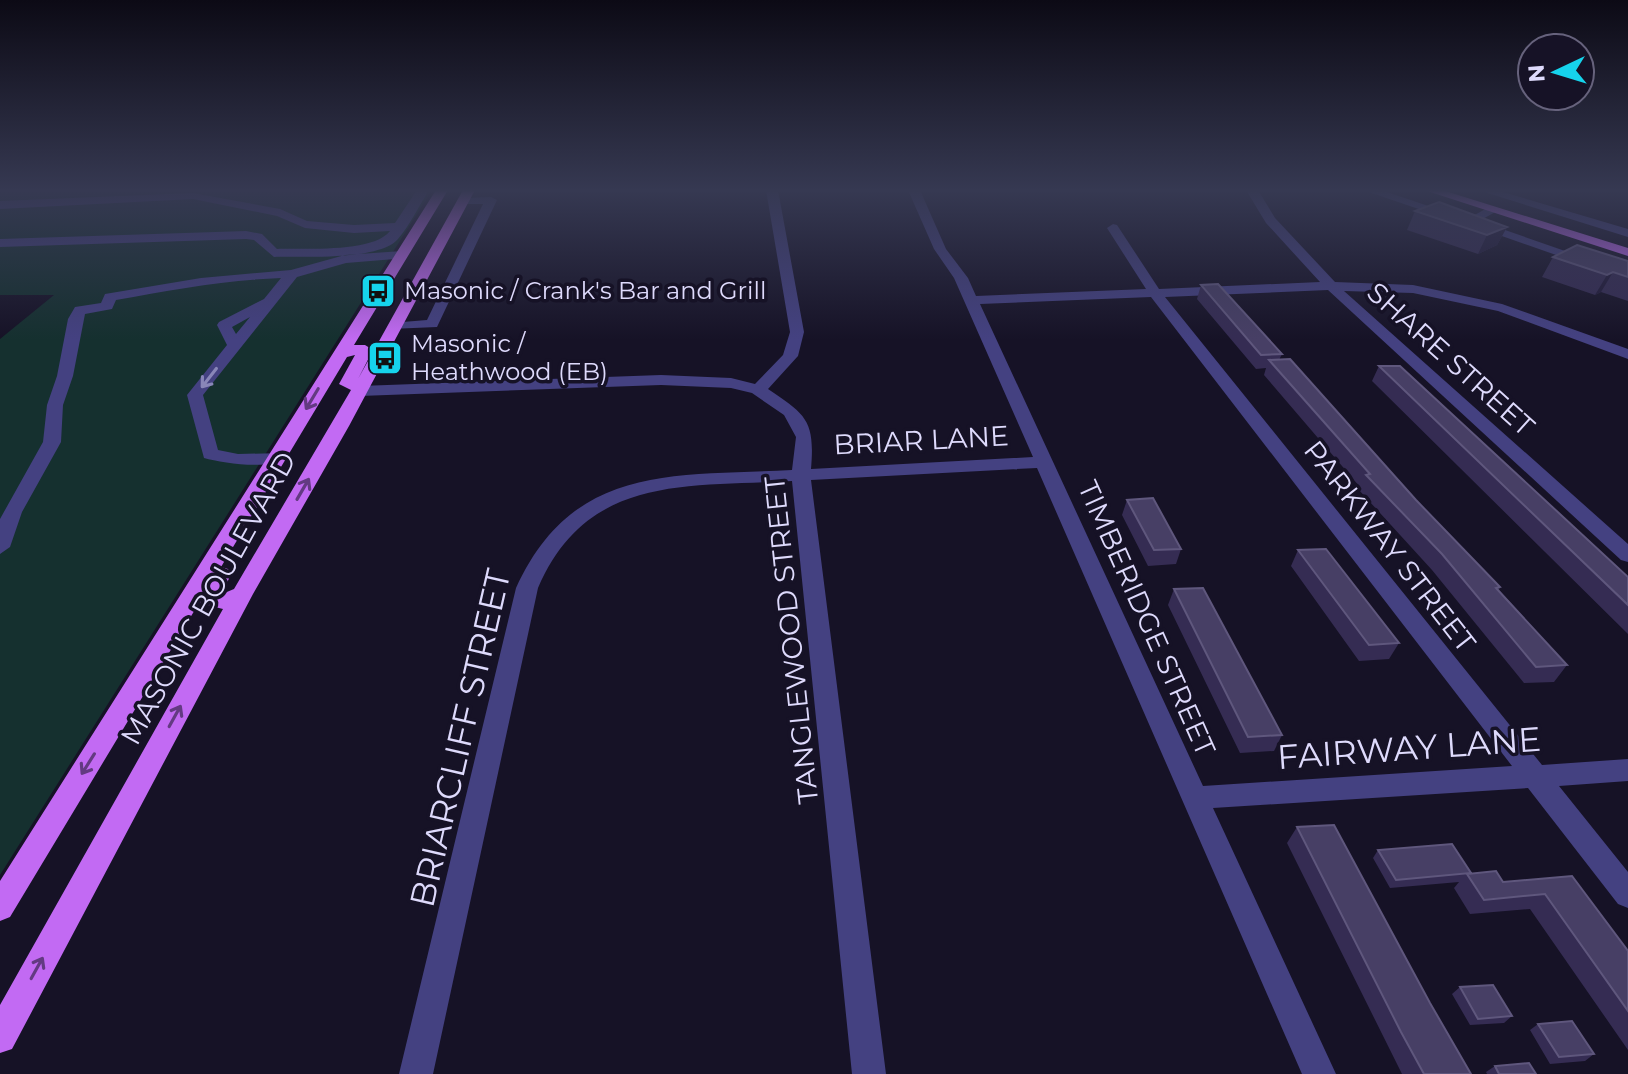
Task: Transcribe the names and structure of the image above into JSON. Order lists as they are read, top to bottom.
{
  "streets": {
    "main road": ["MASONIC BOULEVARD"],
    "street": [
      "SHARE STREET",
      "BRIAR LANE",
      "PARKWAY STREET",
      "TIMBERIDGE STREET",
      "TANGLEWOOD STREET",
      "BRIARCLIFF STREET",
      "FAIRWAY LANE"
    ]
  },
  "crossings": [
    ["BRIAR LANE", "TIMBERIDGE STREET"],
    ["BRIAR LANE", "TANGLEWOOD STREET"],
    ["BRIAR LANE", "BRIARCLIFF STREET"],
    ["PARKWAY STREET", "FAIRWAY LANE"],
    ["TIMBERIDGE STREET", "FAIRWAY LANE"],
    ["TANGLEWOOD STREET", "BRIARCLIFF STREET"]
  ],
  "places": {
    "bus stop": ["Masonic / Crank's Bar and Grill", "Masonic / Heathwood (EB)"]
  },
  "north": "left"
}
